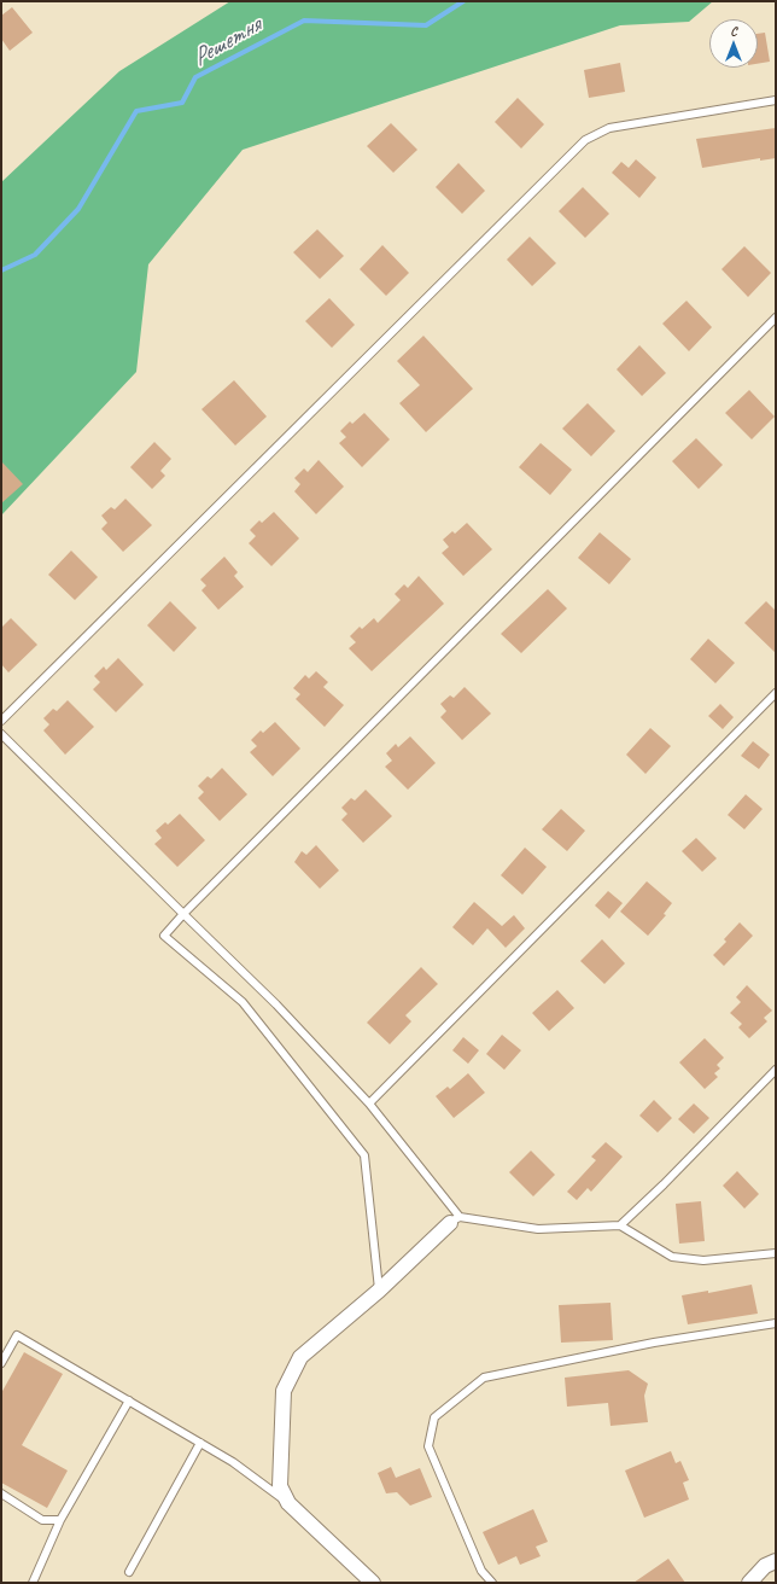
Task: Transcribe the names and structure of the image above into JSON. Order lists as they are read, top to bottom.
{
  "water": ["Решетня"],
  "north": "top"
}
